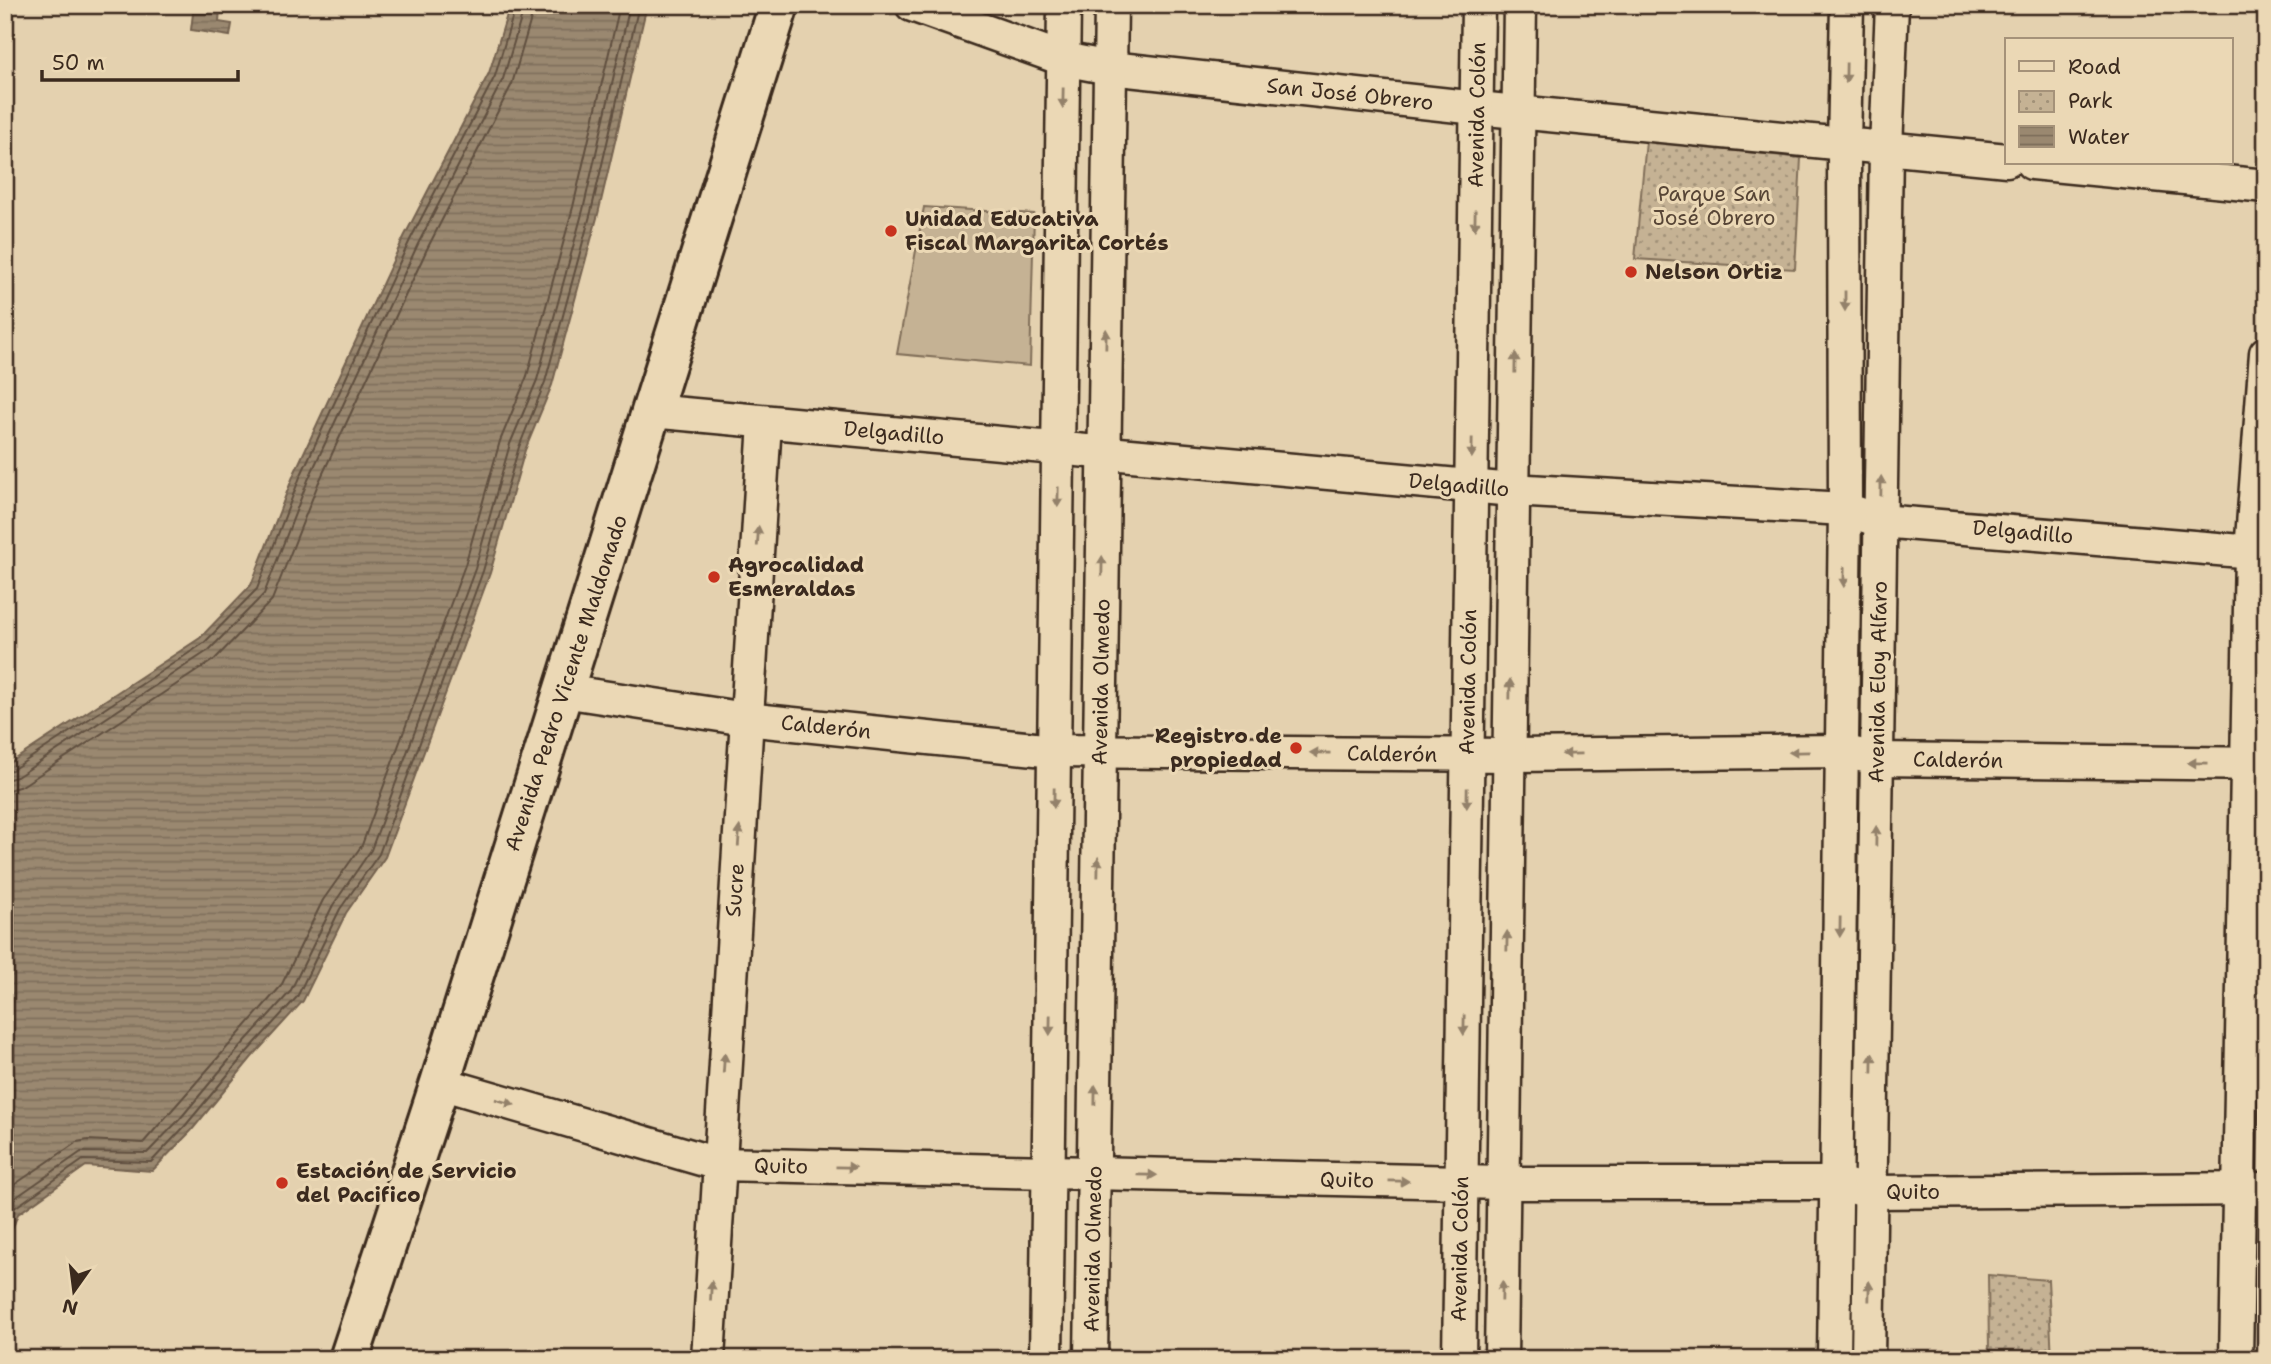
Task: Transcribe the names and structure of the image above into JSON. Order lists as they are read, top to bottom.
{
  "streets": {
    "main road": ["Avenida Pedro Vicente Maldonado"],
    "street": [
      "San José Obrero",
      "Avenida Colón",
      "Delgadillo",
      "Avenida Olmedo",
      "Avenida Eloy Alfaro",
      "Calderón",
      "Sucre",
      "Quito"
    ]
  },
  "crossings": [
    ["San José Obrero", "Avenida Colón"],
    ["San José Obrero", "Avenida Olmedo"],
    ["San José Obrero", "Avenida Eloy Alfaro"],
    ["Avenida Colón", "Delgadillo"],
    ["Avenida Colón", "Calderón"],
    ["Avenida Colón", "Quito"],
    ["Delgadillo", "Avenida Olmedo"],
    ["Delgadillo", "Avenida Eloy Alfaro"],
    ["Delgadillo", "Avenida Pedro Vicente Maldonado"],
    ["Delgadillo", "Sucre"],
    ["Avenida Olmedo", "Calderón"],
    ["Avenida Olmedo", "Quito"],
    ["Avenida Eloy Alfaro", "Calderón"],
    ["Avenida Eloy Alfaro", "Quito"],
    ["Avenida Pedro Vicente Maldonado", "Calderón"],
    ["Avenida Pedro Vicente Maldonado", "Quito"],
    ["Calderón", "Sucre"],
    ["Sucre", "Quito"]
  ],
  "one_way": ["Calderón", "Sucre", "Quito"],
  "parks": ["Parque San José Obrero"],
  "places": [
    "Unidad Educativa Fiscal Margarita Cortés",
    "Nelson Ortiz",
    "Agrocalidad Esmeraldas",
    "Registro de propiedad",
    "Estación de Servicio del Pacifico"
  ],
  "legend": ["Road", "Park", "Water"],
  "scale_bar": "50 m",
  "north": "bottom"
}
